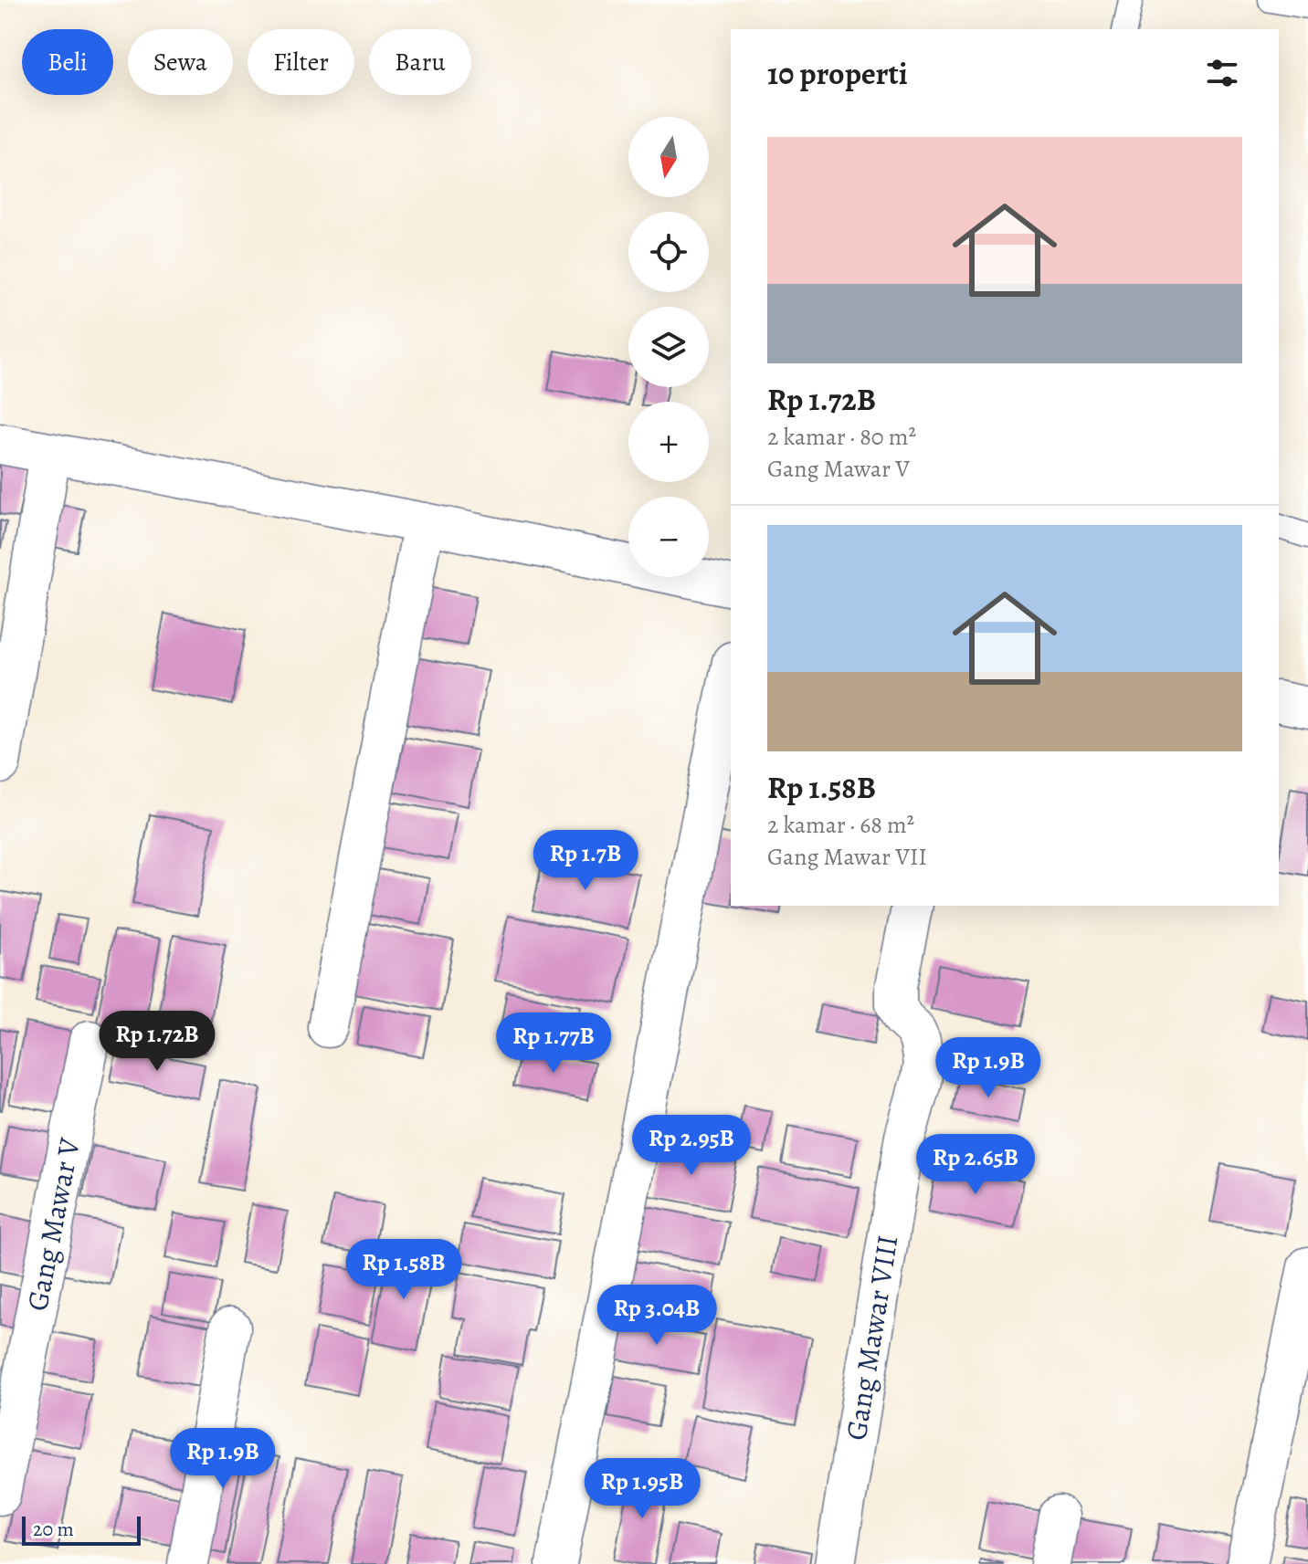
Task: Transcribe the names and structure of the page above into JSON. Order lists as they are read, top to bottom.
{
  "streets": {
    "street": ["Gang Mawar V", "Gang Mawar VIII"]
  },
  "scale_bar": "20 m",
  "north": "bottom",
  "page": {
    "chip": [
      "Beli",
      "Sewa",
      "Filter",
      "Baru"
    ],
    "heading": "10 properti",
    "map_buttons": ["+", "−"],
    "list": [
      {
        "name": "Rp 1.72B",
        "note": "2 kamar · 80 m² · Gang Mawar V"
      },
      {
        "name": "Rp 1.58B",
        "note": "2 kamar · 68 m² · Gang Mawar VII"
      }
    ],
    "price": [
      "Rp 1.7B",
      "Rp 1.72B",
      "Rp 1.77B",
      "Rp 1.9B",
      "Rp 2.95B",
      "Rp 2.65B",
      "Rp 1.58B",
      "Rp 3.04B",
      "Rp 1.9B",
      "Rp 1.95B"
    ],
    "scale": "20 m"
  }
}
